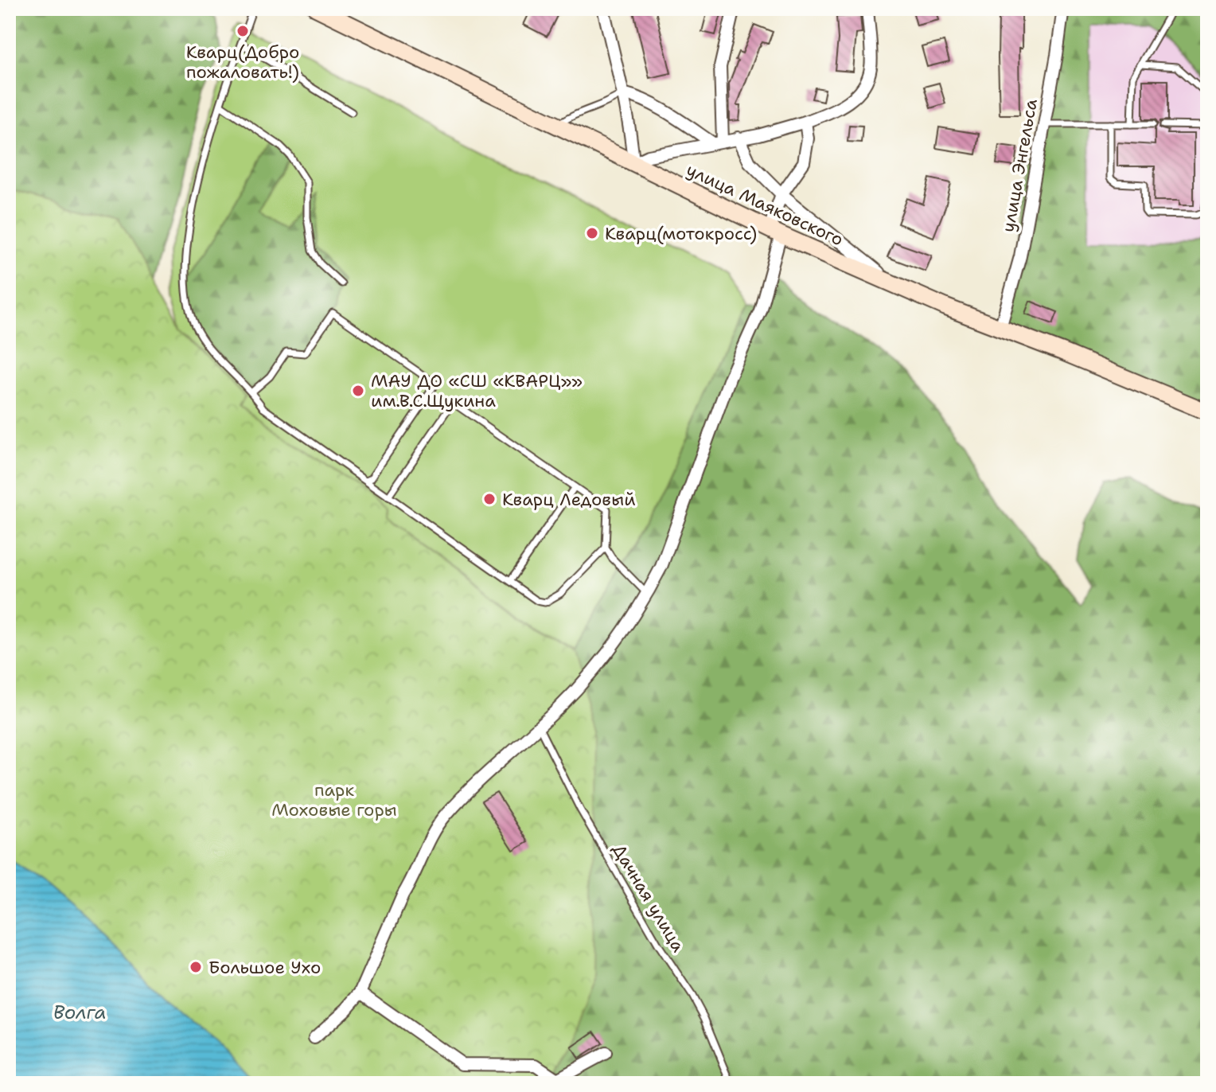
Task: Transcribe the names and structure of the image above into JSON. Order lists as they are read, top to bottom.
{
  "streets": {
    "main road": ["улица Маяковского"],
    "street": ["улица Энгельса"],
    "lane": ["Дачная улица"]
  },
  "crossings": [
    ["улица Энгельса", "улица Маяковского"]
  ],
  "water": ["Волга"],
  "parks": ["парк Моховые горы"],
  "places": [
    "Кварц(Добро пожаловать!)",
    "Кварц(мотокросс)",
    "МАУ ДО «СШ «КВАРЦ»» им.В.С.Щукина",
    "Кварц Ледовый",
    "Большое Ухо"
  ]
}
